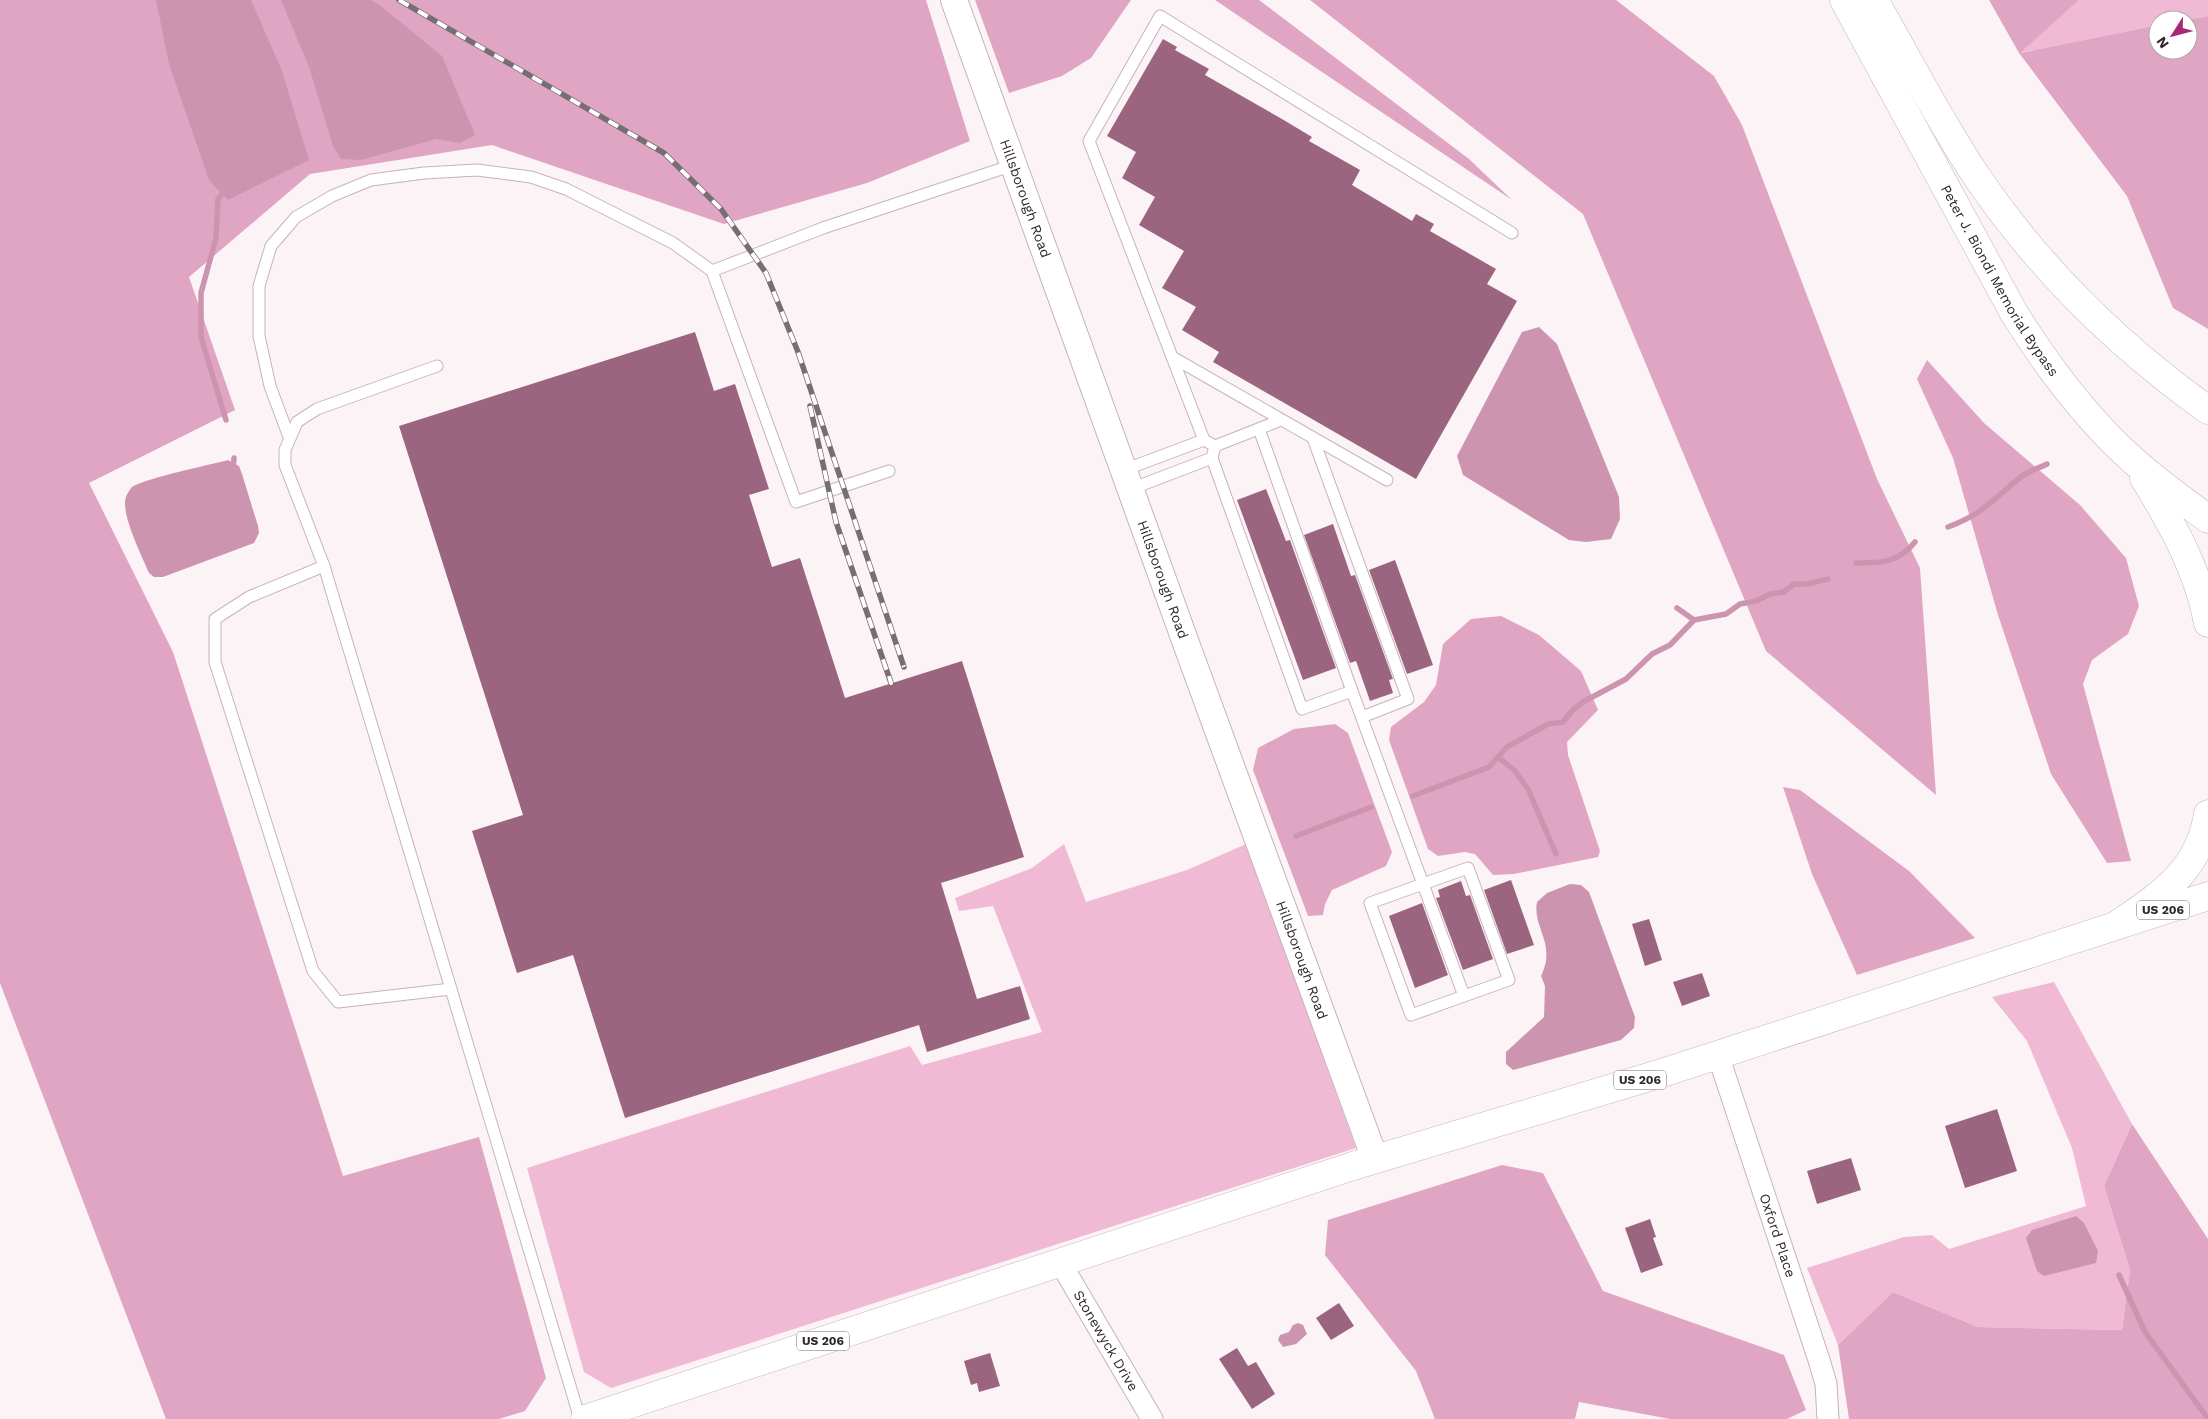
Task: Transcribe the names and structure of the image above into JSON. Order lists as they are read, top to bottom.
{
  "streets": {
    "main road": ["Peter J. Biondi Memorial Bypass", "US 206"],
    "street": ["Hillsborough Road", "Oxford Place", "Stonewyck Drive"]
  },
  "crossings": [
    ["Hillsborough Road", "US 206"],
    ["US 206", "Oxford Place"],
    ["US 206", "Stonewyck Drive"]
  ],
  "north": "bottom left"
}
